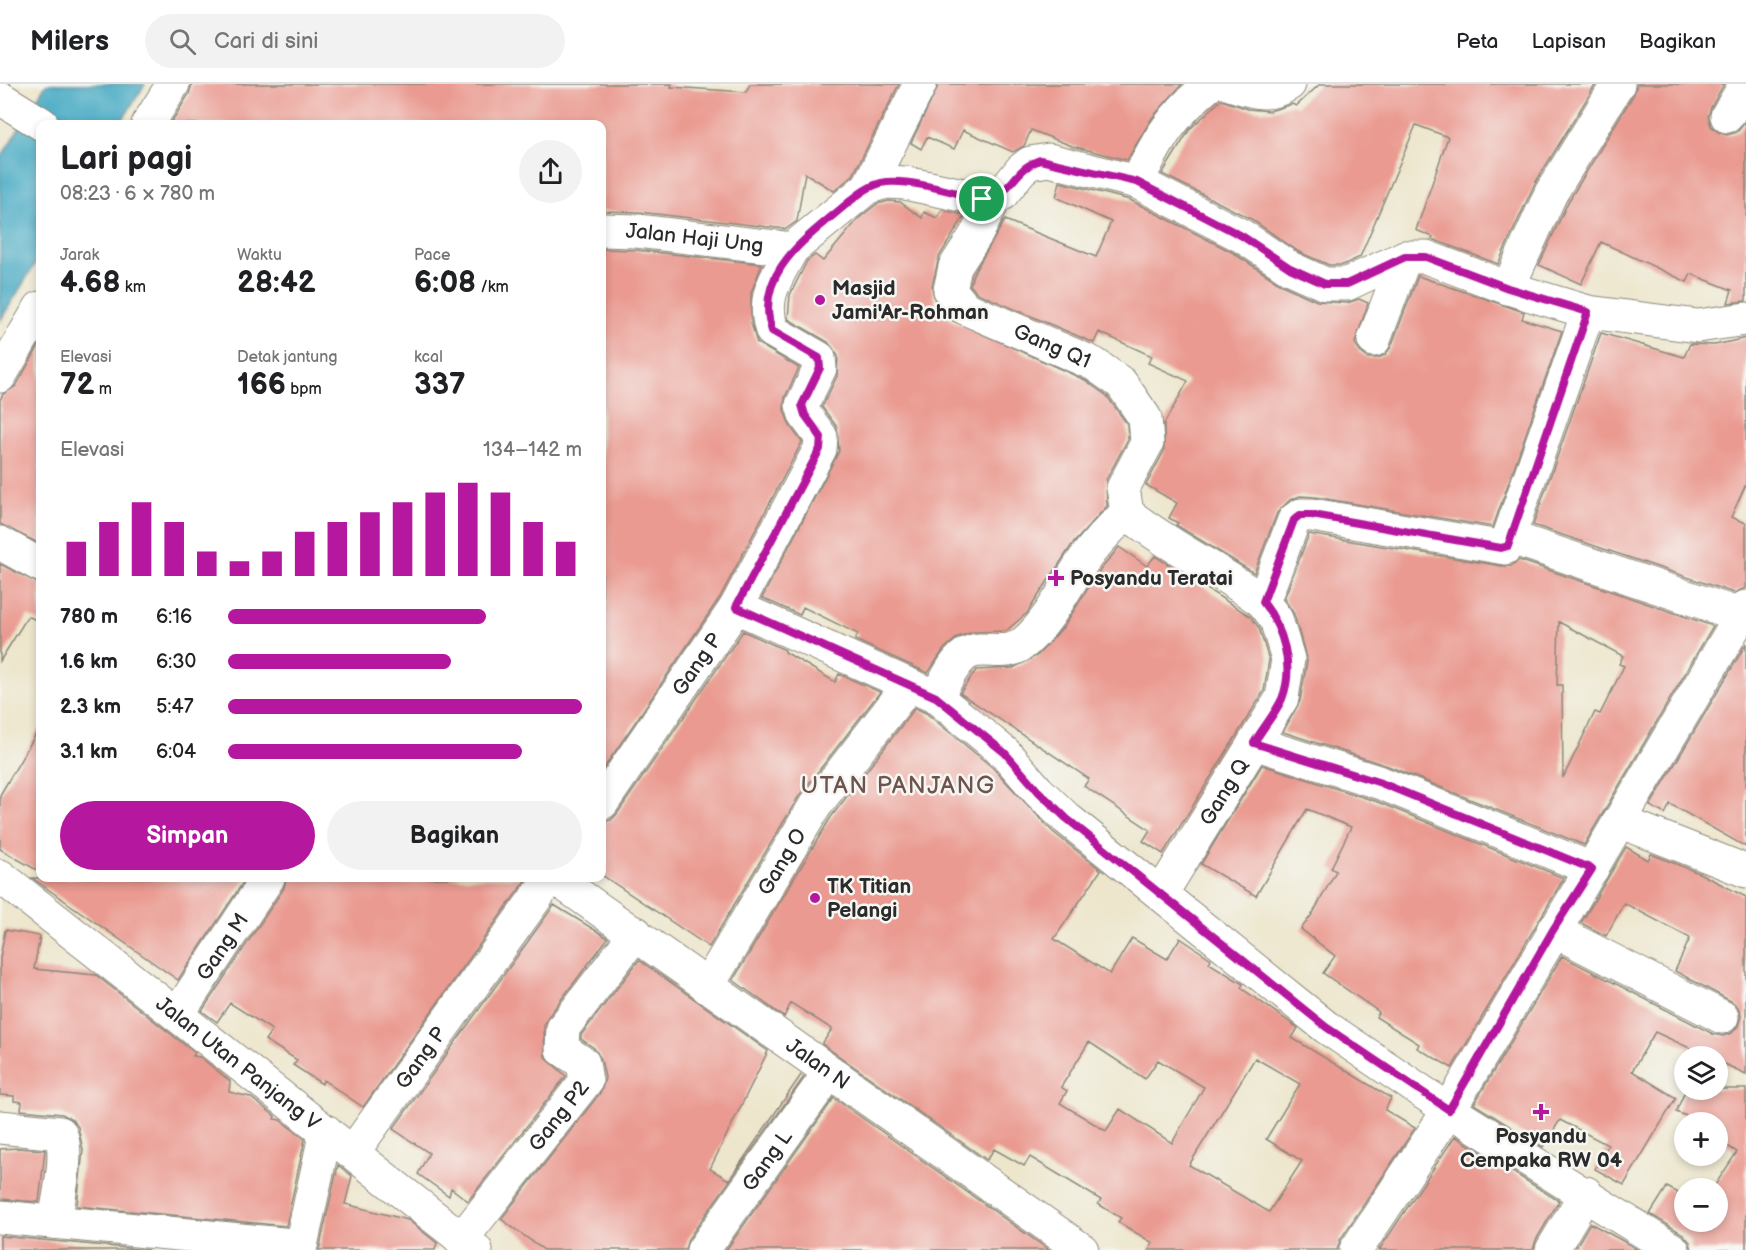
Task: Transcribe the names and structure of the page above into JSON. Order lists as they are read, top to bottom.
{
  "streets": {
    "street": [
      "Jalan Haji Ung",
      "Gang Q1",
      "Gang P",
      "Gang Q",
      "Gang O",
      "Gang M",
      "Jalan Utan Panjang V",
      "Jalan N",
      "Gang P2",
      "Gang L"
    ]
  },
  "crossings": [
    ["Jalan Haji Ung", "Gang P"],
    ["Gang P", "Jalan Utan Panjang V"],
    ["Gang O", "Jalan N"],
    ["Gang M", "Jalan Utan Panjang V"],
    ["Jalan Utan Panjang V", "Gang P2"],
    ["Jalan N", "Gang P2"],
    ["Jalan N", "Gang L"]
  ],
  "districts": ["UTAN PANJANG"],
  "places": {
    "other": ["Masjid Jami'Ar-Rohman", "TK Titian Pelangi"],
    "health": ["Posyandu Teratai", "Posyandu Cempaka RW 04"]
  },
  "page": {
    "header": "Milers",
    "search": "Cari di sini",
    "nav": ["Peta", "Lapisan", "Bagikan"],
    "heading": ["Lari pagi", "08:23 · 6 × 780 m"],
    "stats": [
      ["Jarak", "4.68 km"],
      ["Waktu", "28:42"],
      ["Pace", "6:08 /km"],
      ["Elevasi", "72 m"],
      ["Detak jantung", "166 bpm"],
      ["kcal", "337"]
    ],
    "chart": ["Elevasi", "134–142 m"],
    "list": [
      {
        "name": "780 m",
        "note": "6:16"
      },
      {
        "name": "1.6 km",
        "note": "6:30"
      },
      {
        "name": "2.3 km",
        "note": "5:47"
      },
      {
        "name": "3.1 km",
        "note": "6:04"
      }
    ],
    "buttons": ["Simpan", "Bagikan"],
    "map_buttons": ["+", "−"]
  }
}
